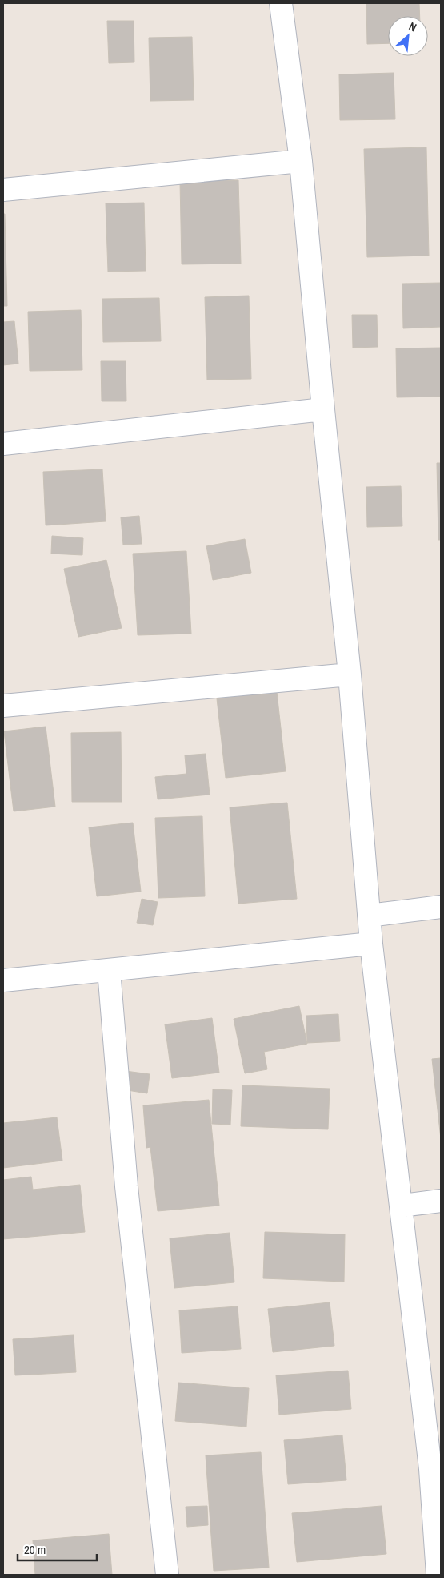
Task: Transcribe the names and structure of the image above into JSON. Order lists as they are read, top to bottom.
{
  "scale_bar": "20 m",
  "north": "top right"
}
